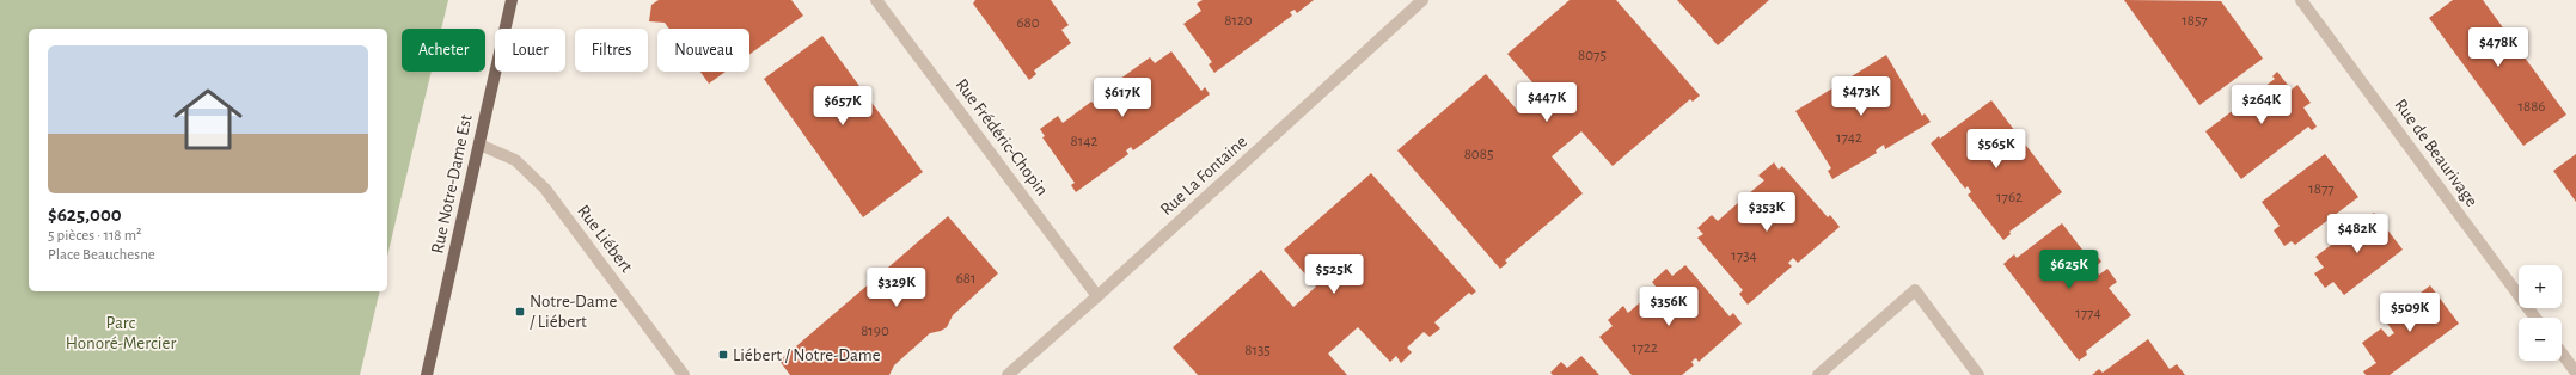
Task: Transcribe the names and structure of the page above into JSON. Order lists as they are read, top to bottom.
{
  "streets": {
    "main road": ["Rue Notre-Dame Est"],
    "street": [
      "Rue Frédéric-Chopin",
      "Rue de Beaurivage",
      "Rue La Fontaine",
      "Rue Liébert"
    ]
  },
  "crossings": [
    ["Rue Frédéric-Chopin", "Rue La Fontaine"],
    ["Rue Notre-Dame Est", "Rue Liébert"]
  ],
  "parks": ["Parc Honoré-Mercier"],
  "places": {
    "transit": ["Notre-Dame / Liébert", "Liébert / Notre-Dame"]
  },
  "house_numbers": [
    "8120",
    "1857",
    "680",
    "8075",
    "1886",
    "1742",
    "8142",
    "8085",
    "1877",
    "1762",
    "1734",
    "681",
    "1774",
    "8190",
    "1722",
    "8135"
  ],
  "page": {
    "price": [
      "$478K",
      "$473K",
      "$617K",
      "$447K",
      "$264K",
      "$657K",
      "$565K",
      "$353K",
      "$482K",
      "$625K",
      "$525K",
      "$329K",
      "$356K",
      "$509K"
    ],
    "chip": [
      "Acheter",
      "Louer",
      "Filtres",
      "Nouveau"
    ],
    "list": [
      {
        "name": "$625,000",
        "note": "5 pièces · 118 m² · Place Beauchesne"
      }
    ],
    "map_buttons": ["+", "−"]
  }
}
